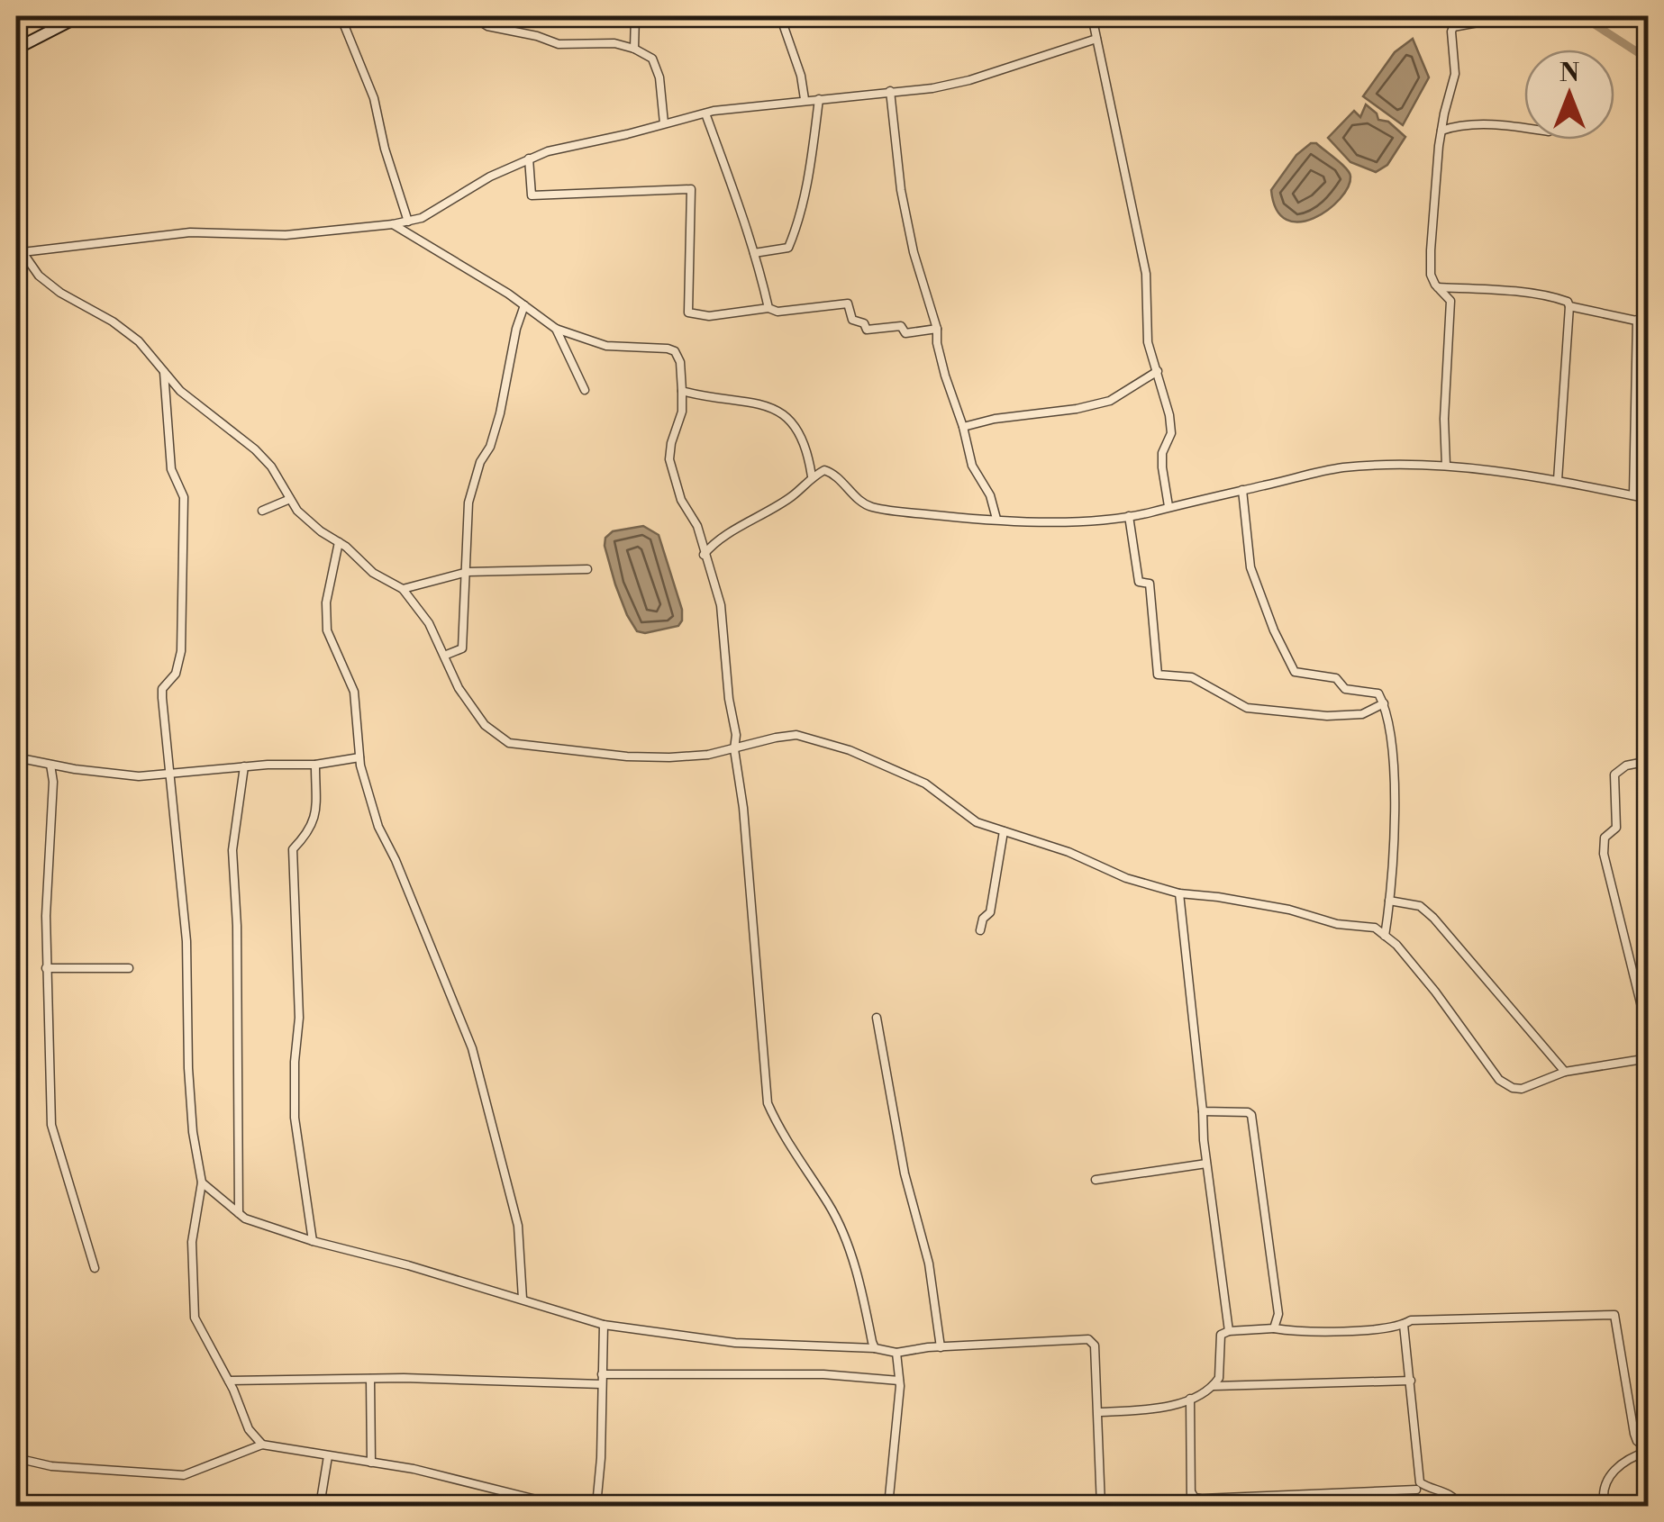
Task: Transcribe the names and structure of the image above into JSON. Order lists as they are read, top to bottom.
{
  "north": "top"
}
